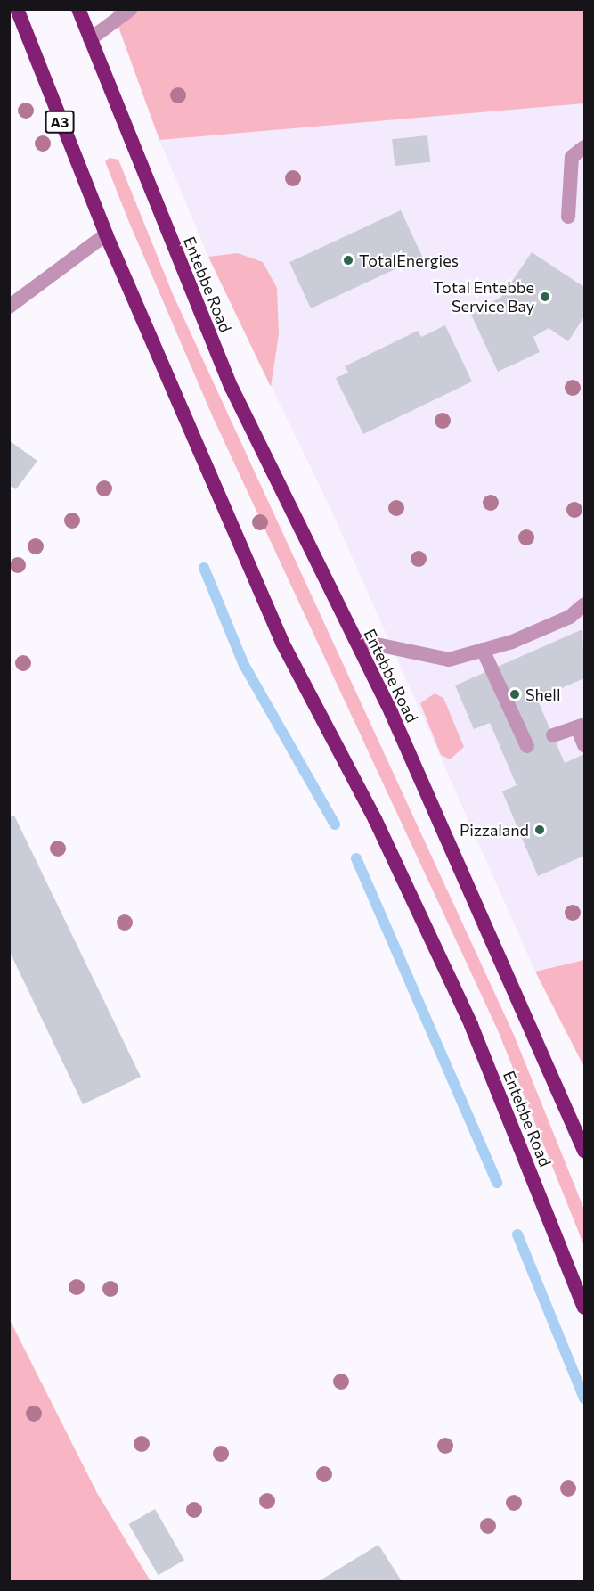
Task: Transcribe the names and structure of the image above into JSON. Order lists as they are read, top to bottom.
{
  "streets": {
    "highway": ["A3", "Entebbe Road"]
  },
  "crossings": [
    ["A3", "Entebbe Road"]
  ],
  "places": [
    "TotalEnergies",
    "Total Entebbe Service Bay",
    "Shell",
    "Pizzaland"
  ]
}
